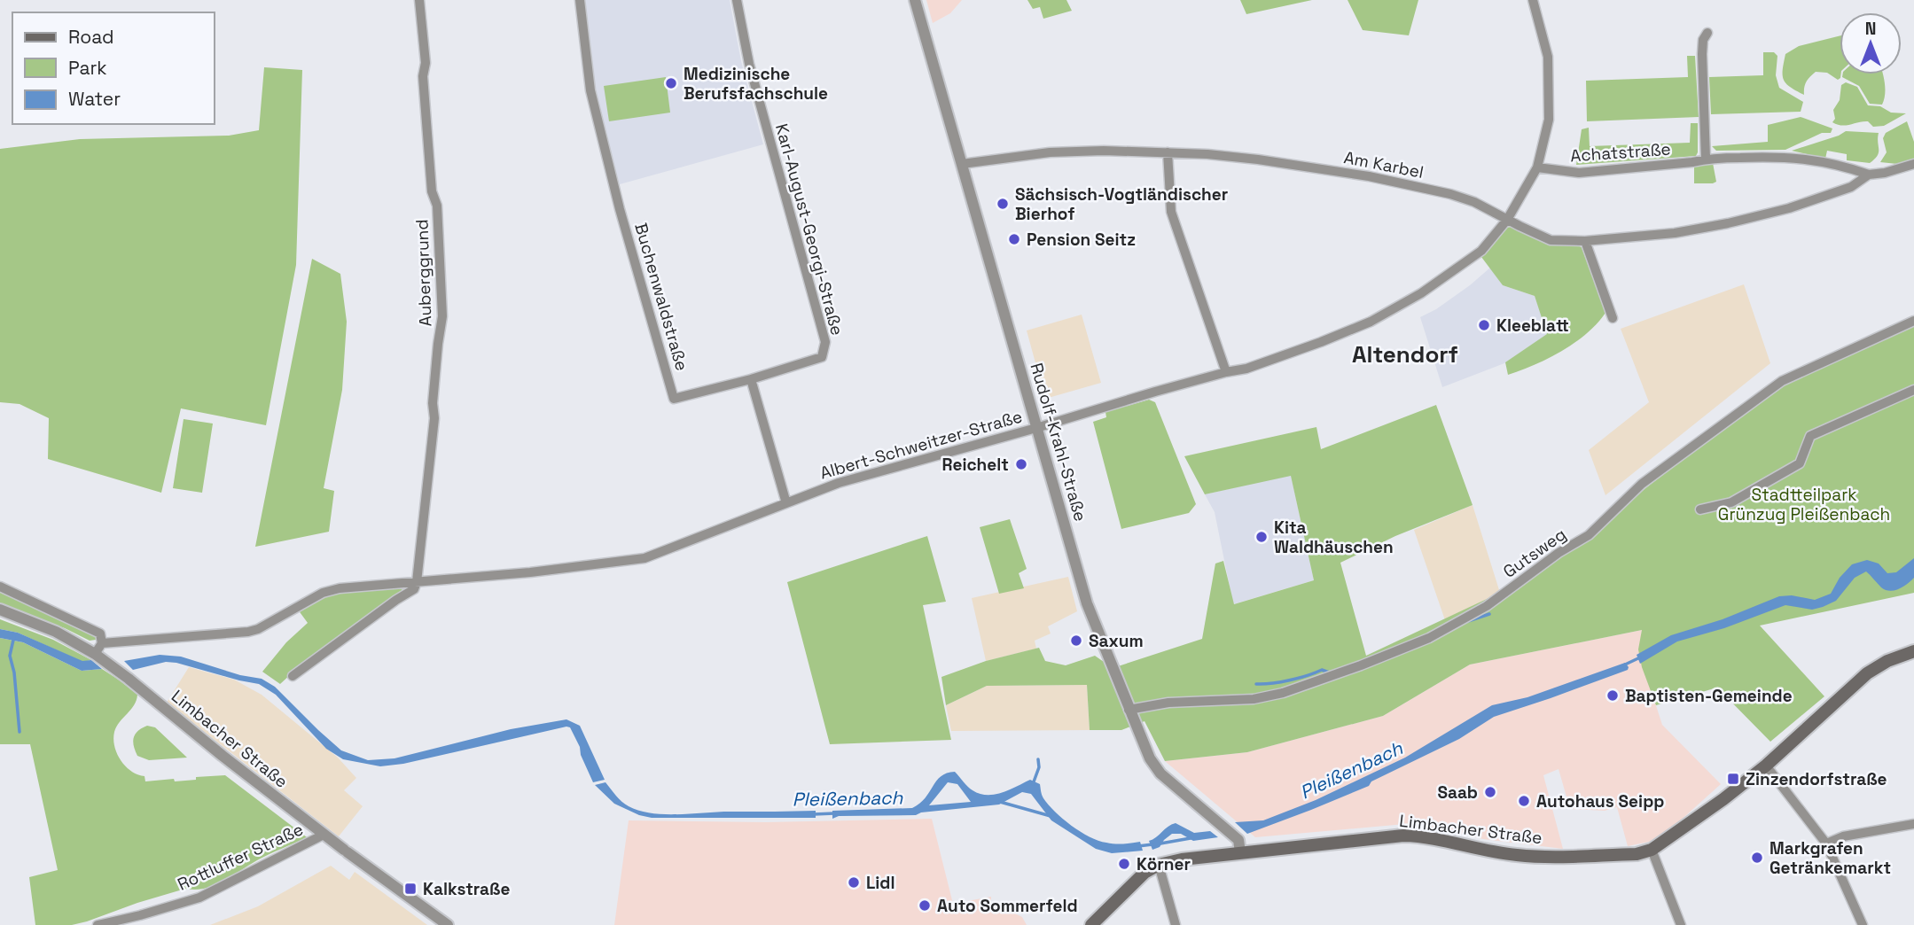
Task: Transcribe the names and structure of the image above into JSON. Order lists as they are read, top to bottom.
{
  "streets": {
    "main road": ["Limbacher Straße"],
    "street": [
      "Achatstraße",
      "Am Karbel",
      "Karl-August-Georgi-Straße",
      "Auberggrund",
      "Buchenwaldstraße",
      "Rudolf-Krahl-Straße",
      "Albert-Schweitzer-Straße",
      "Gutsweg",
      "Rottluffer Straße"
    ]
  },
  "crossings": [
    ["Achatstraße", "Am Karbel"],
    ["Achatstraße", "Albert-Schweitzer-Straße"],
    ["Am Karbel", "Rudolf-Krahl-Straße"],
    ["Am Karbel", "Albert-Schweitzer-Straße"],
    ["Karl-August-Georgi-Straße", "Buchenwaldstraße"],
    ["Auberggrund", "Albert-Schweitzer-Straße"],
    ["Rudolf-Krahl-Straße", "Albert-Schweitzer-Straße"],
    ["Rudolf-Krahl-Straße", "Gutsweg"],
    ["Rudolf-Krahl-Straße", "Limbacher Straße"],
    ["Limbacher Straße", "Rottluffer Straße"]
  ],
  "districts": ["Altendorf"],
  "water": ["Pleißenbach"],
  "parks": ["Stadtteilpark Grünzug Pleißenbach"],
  "places": {
    "other": [
      "Medizinische Berufsfachschule",
      "Sächsisch-Vogtländischer Bierhof",
      "Pension Seitz",
      "Kleeblatt",
      "Reichelt",
      "Kita Waldhäuschen",
      "Saxum",
      "Baptisten-Gemeinde",
      "Saab",
      "Autohaus Seipp",
      "Markgrafen Getränkemarkt",
      "Körner",
      "Lidl",
      "Auto Sommerfeld"
    ],
    "transit": ["Zinzendorfstraße", "Kalkstraße"]
  },
  "legend": ["Road", "Park", "Water"],
  "north": "top"
}
